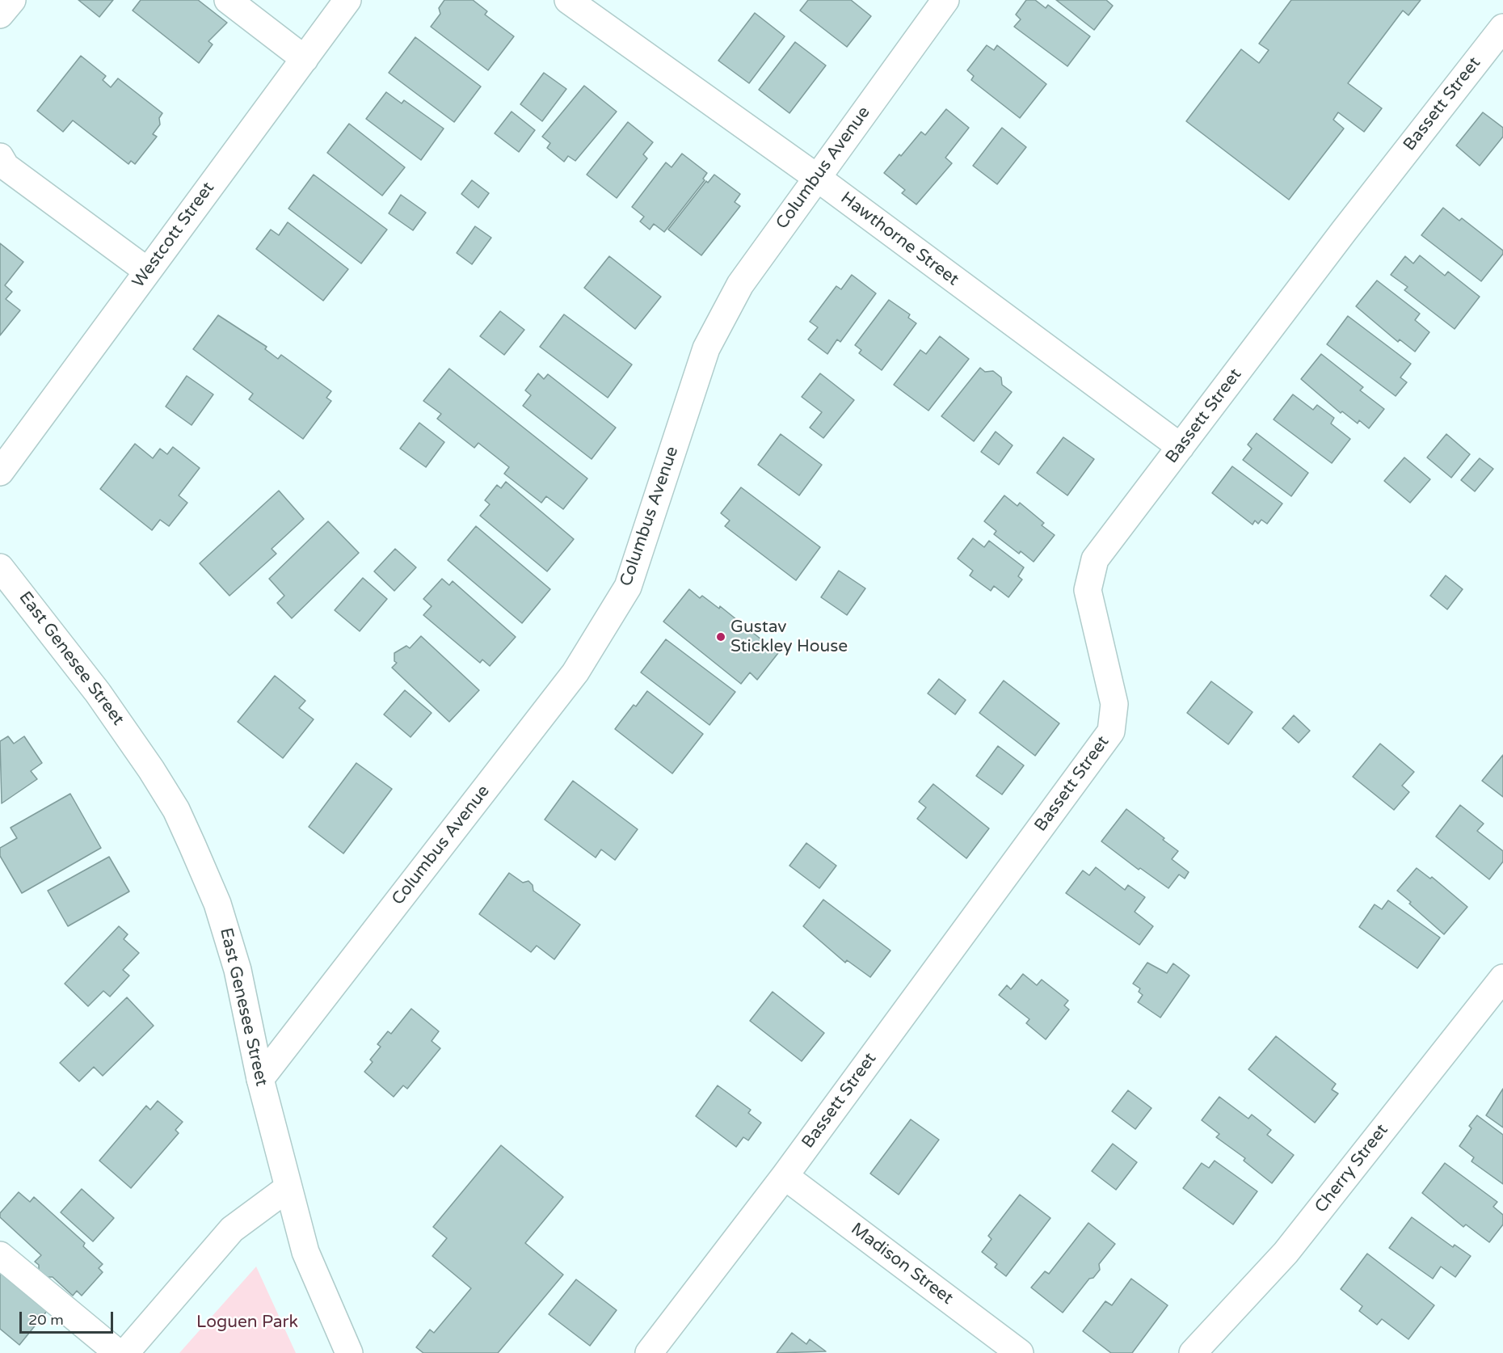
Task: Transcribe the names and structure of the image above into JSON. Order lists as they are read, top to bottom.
{
  "streets": {
    "street": [
      "Bassett Street",
      "Columbus Avenue",
      "Westcott Street",
      "Hawthorne Street",
      "East Genesee Street",
      "Cherry Street",
      "Madison Street"
    ]
  },
  "crossings": [
    ["Bassett Street", "Hawthorne Street"],
    ["Bassett Street", "Madison Street"],
    ["Columbus Avenue", "Hawthorne Street"],
    ["Columbus Avenue", "East Genesee Street"]
  ],
  "parks": ["Loguen Park"],
  "places": ["Gustav Stickley House"],
  "scale_bar": "20 m"
}
